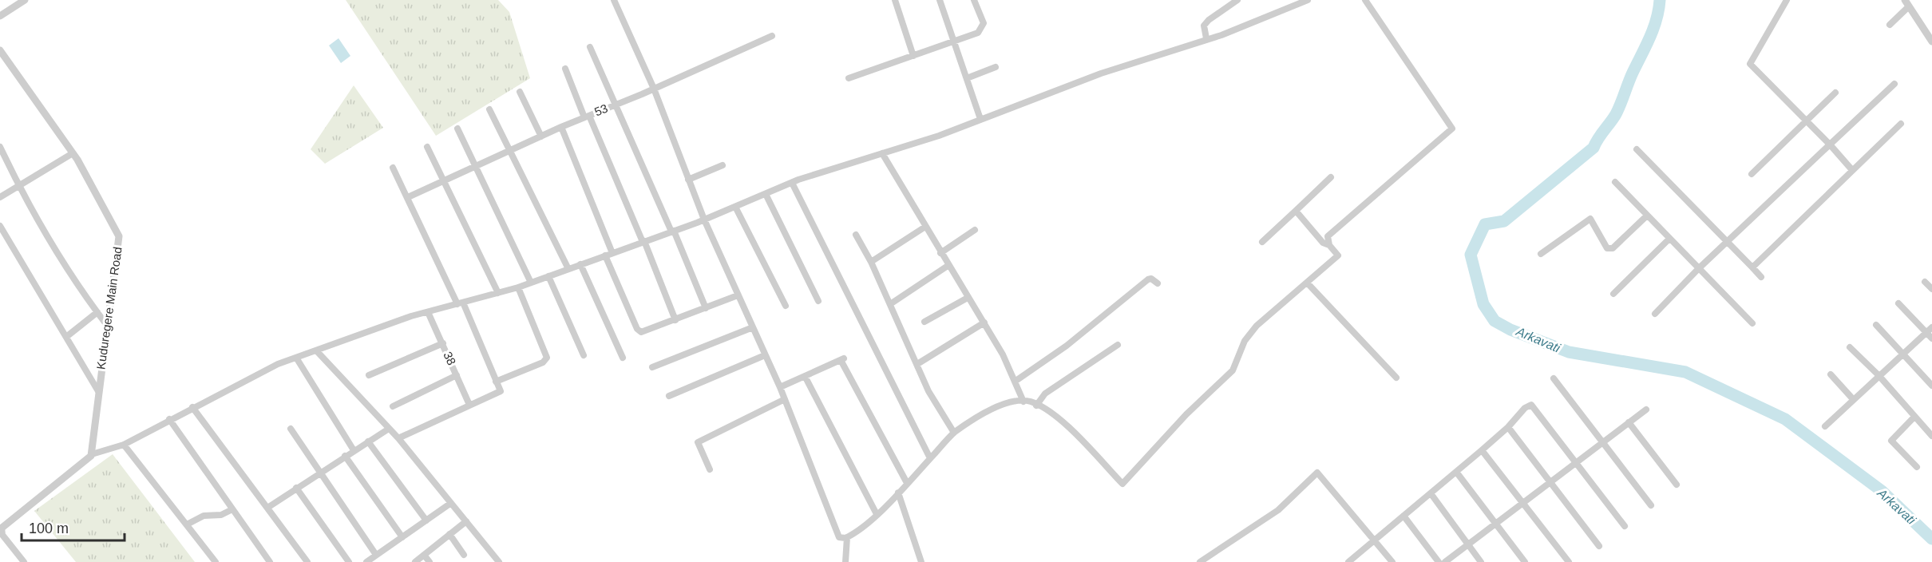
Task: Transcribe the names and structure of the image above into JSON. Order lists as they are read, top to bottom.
{
  "streets": {
    "street": ["53", "Kuduregere Main Road", "38"]
  },
  "water": ["Arkavati"],
  "scale_bar": "100 m"
}
